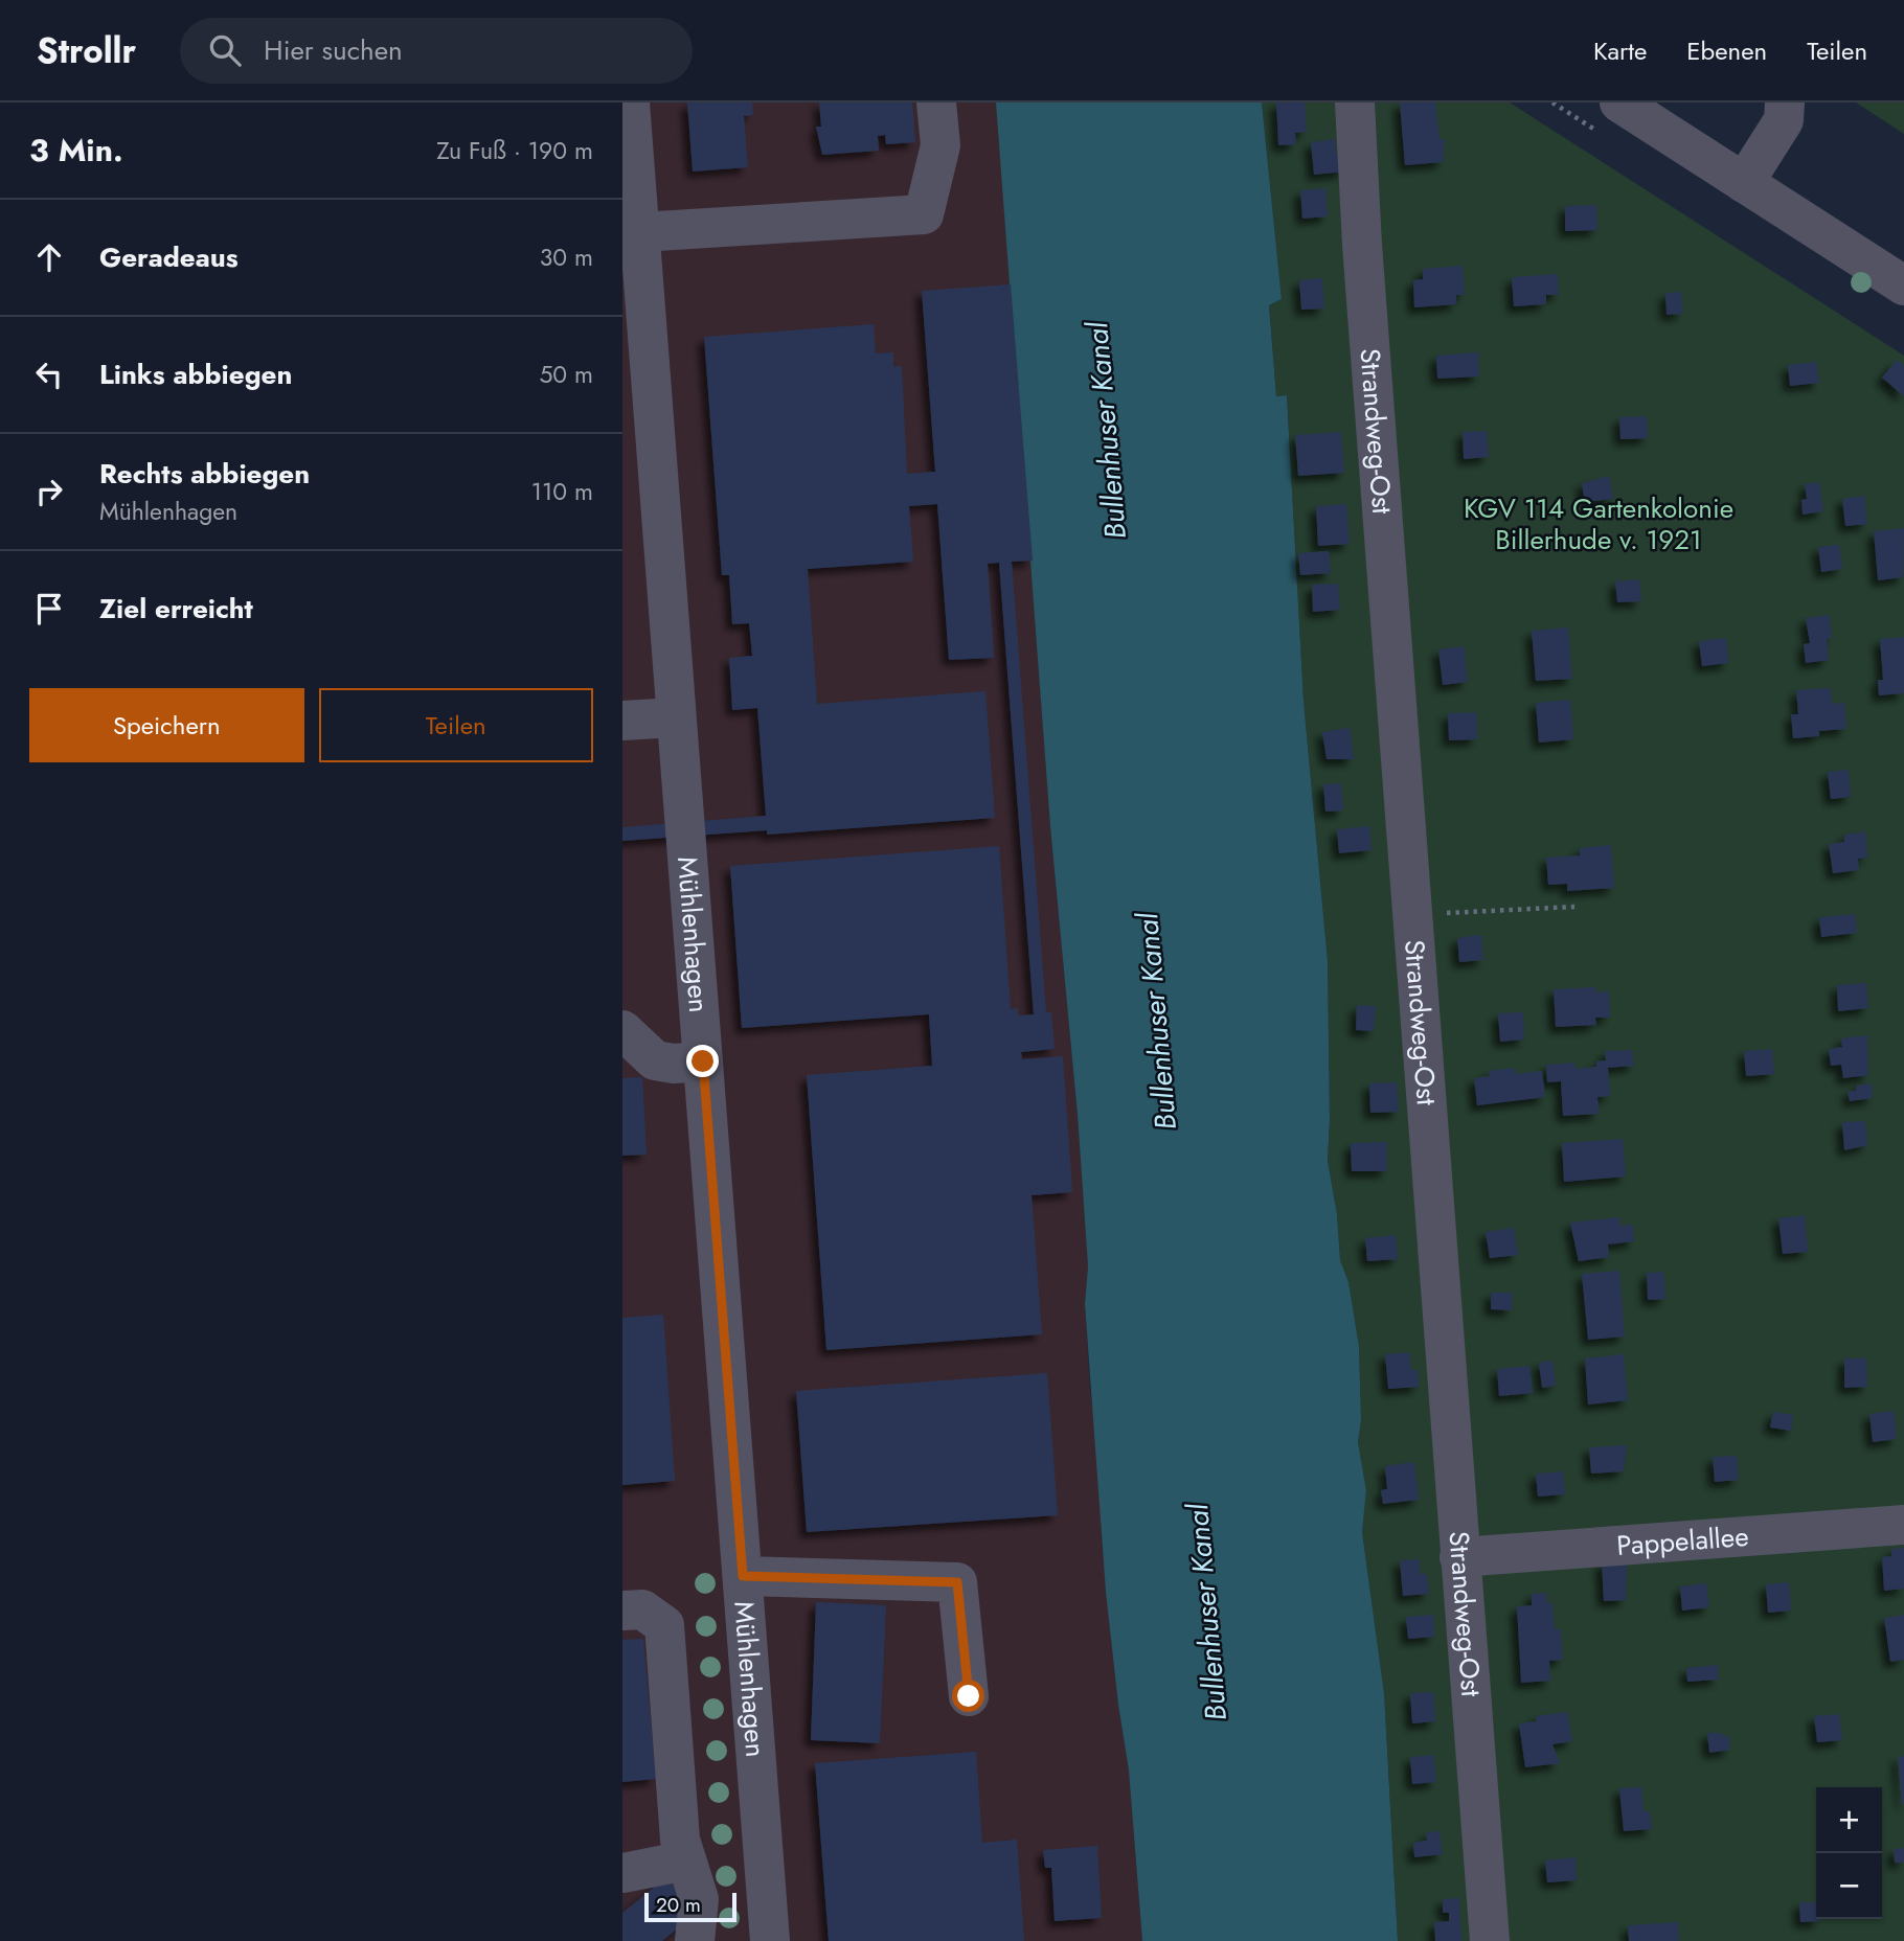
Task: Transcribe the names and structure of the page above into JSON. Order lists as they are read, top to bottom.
{
  "streets": {
    "street": ["Strandweg-Ost", "Mühlenhagen", "Pappelallee"]
  },
  "crossings": [
    ["Strandweg-Ost", "Pappelallee"]
  ],
  "water": ["Bullenhuser Kanal"],
  "parks": ["KGV 114 Gartenkolonie Billerhude v. 1921"],
  "scale_bar": "20 m",
  "page": {
    "header": "Strollr",
    "search": "Hier suchen",
    "nav": ["Karte", "Ebenen", "Teilen"],
    "heading": ["3 Min.", "Zu Fuß · 190 m"],
    "list": [
      ["Geradeaus", "30 m"],
      ["Links abbiegen", "50 m"],
      ["Rechts abbiegen", "Mühlenhagen", "110 m"],
      "Ziel erreicht"
    ],
    "buttons": ["Speichern", "Teilen"],
    "map_buttons": ["+", "−"],
    "scale": "20 m"
  }
}
